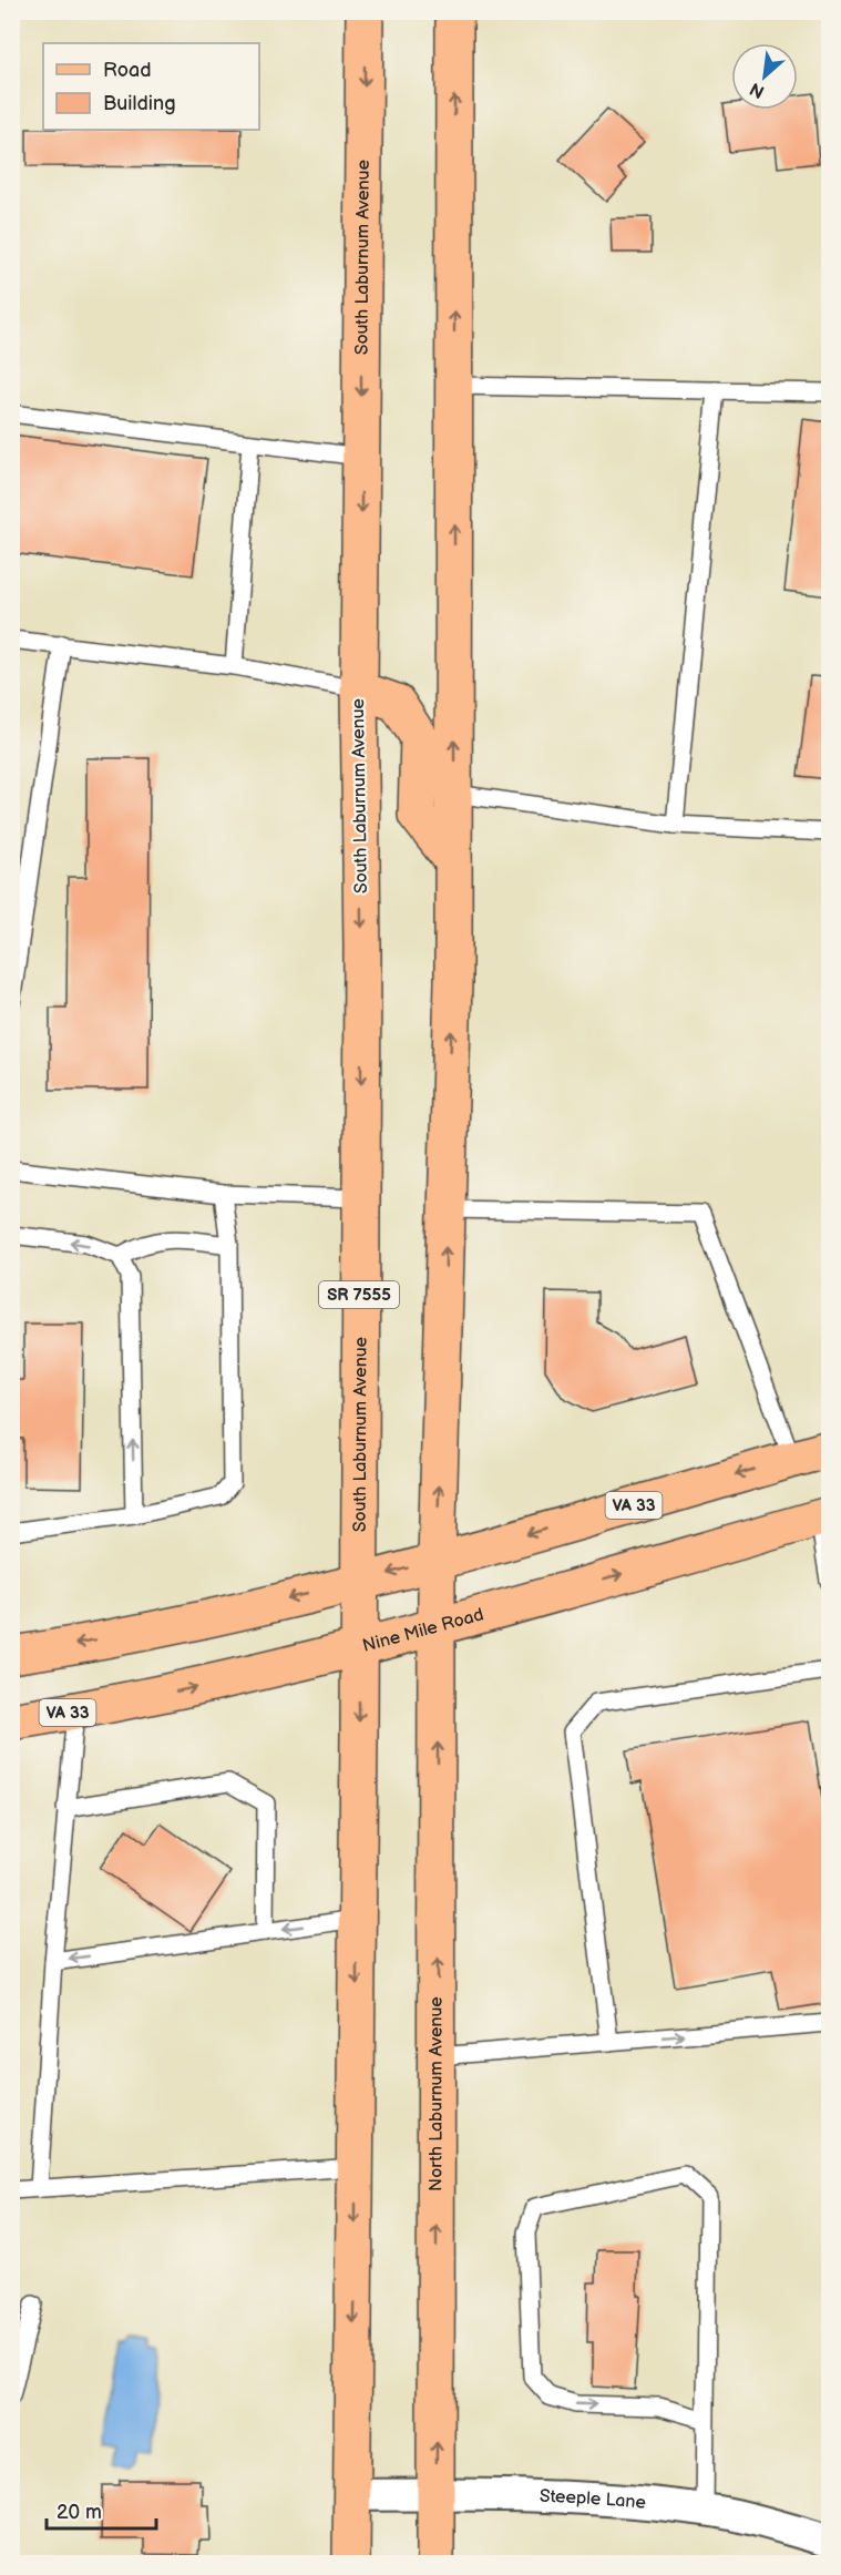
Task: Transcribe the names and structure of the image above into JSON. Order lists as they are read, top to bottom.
{
  "streets": {
    "main road": [
      "South Laburnum Avenue",
      "SR 7555",
      "VA 33",
      "Nine Mile Road",
      "North Laburnum Avenue"
    ],
    "street": ["Steeple Lane"]
  },
  "crossings": [
    ["South Laburnum Avenue", "VA 33"],
    ["South Laburnum Avenue", "Nine Mile Road"],
    ["VA 33", "North Laburnum Avenue"],
    ["Nine Mile Road", "North Laburnum Avenue"],
    ["North Laburnum Avenue", "Steeple Lane"]
  ],
  "legend": ["Road", "Building"],
  "scale_bar": "20 m",
  "north": "bottom left"
}
